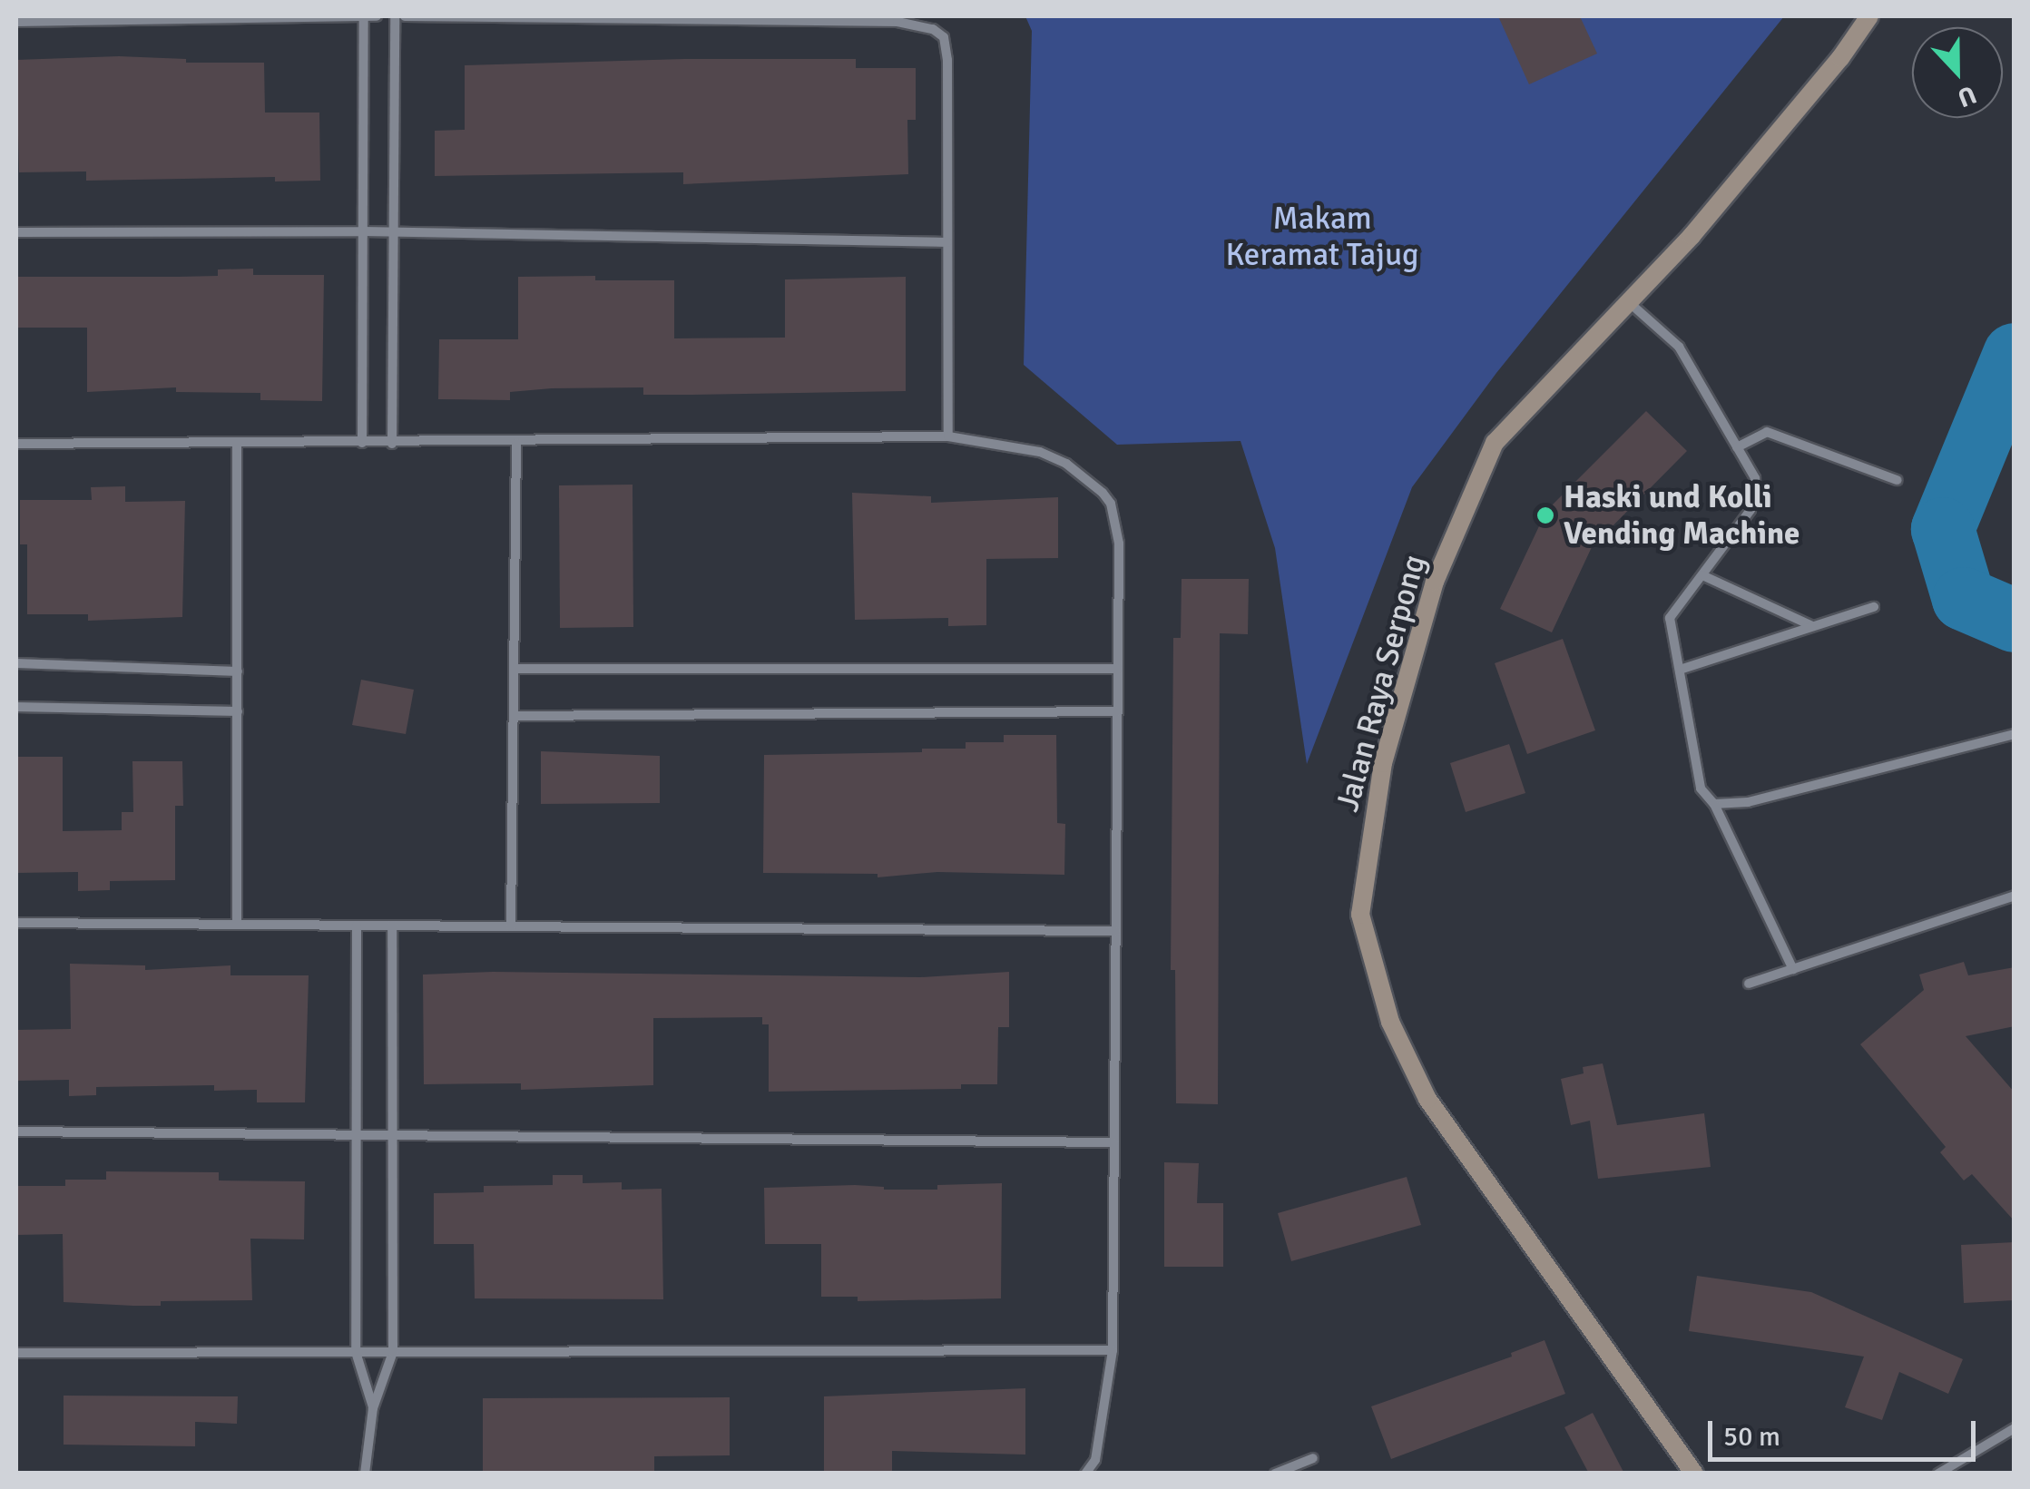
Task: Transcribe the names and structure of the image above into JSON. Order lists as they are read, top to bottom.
{
  "streets": {
    "main road": ["Jalan Raya Serpong"]
  },
  "parks": ["Makam Keramat Tajug"],
  "places": ["Haski und Kolli Vending Machine"],
  "scale_bar": "50 m",
  "north": "bottom"
}
